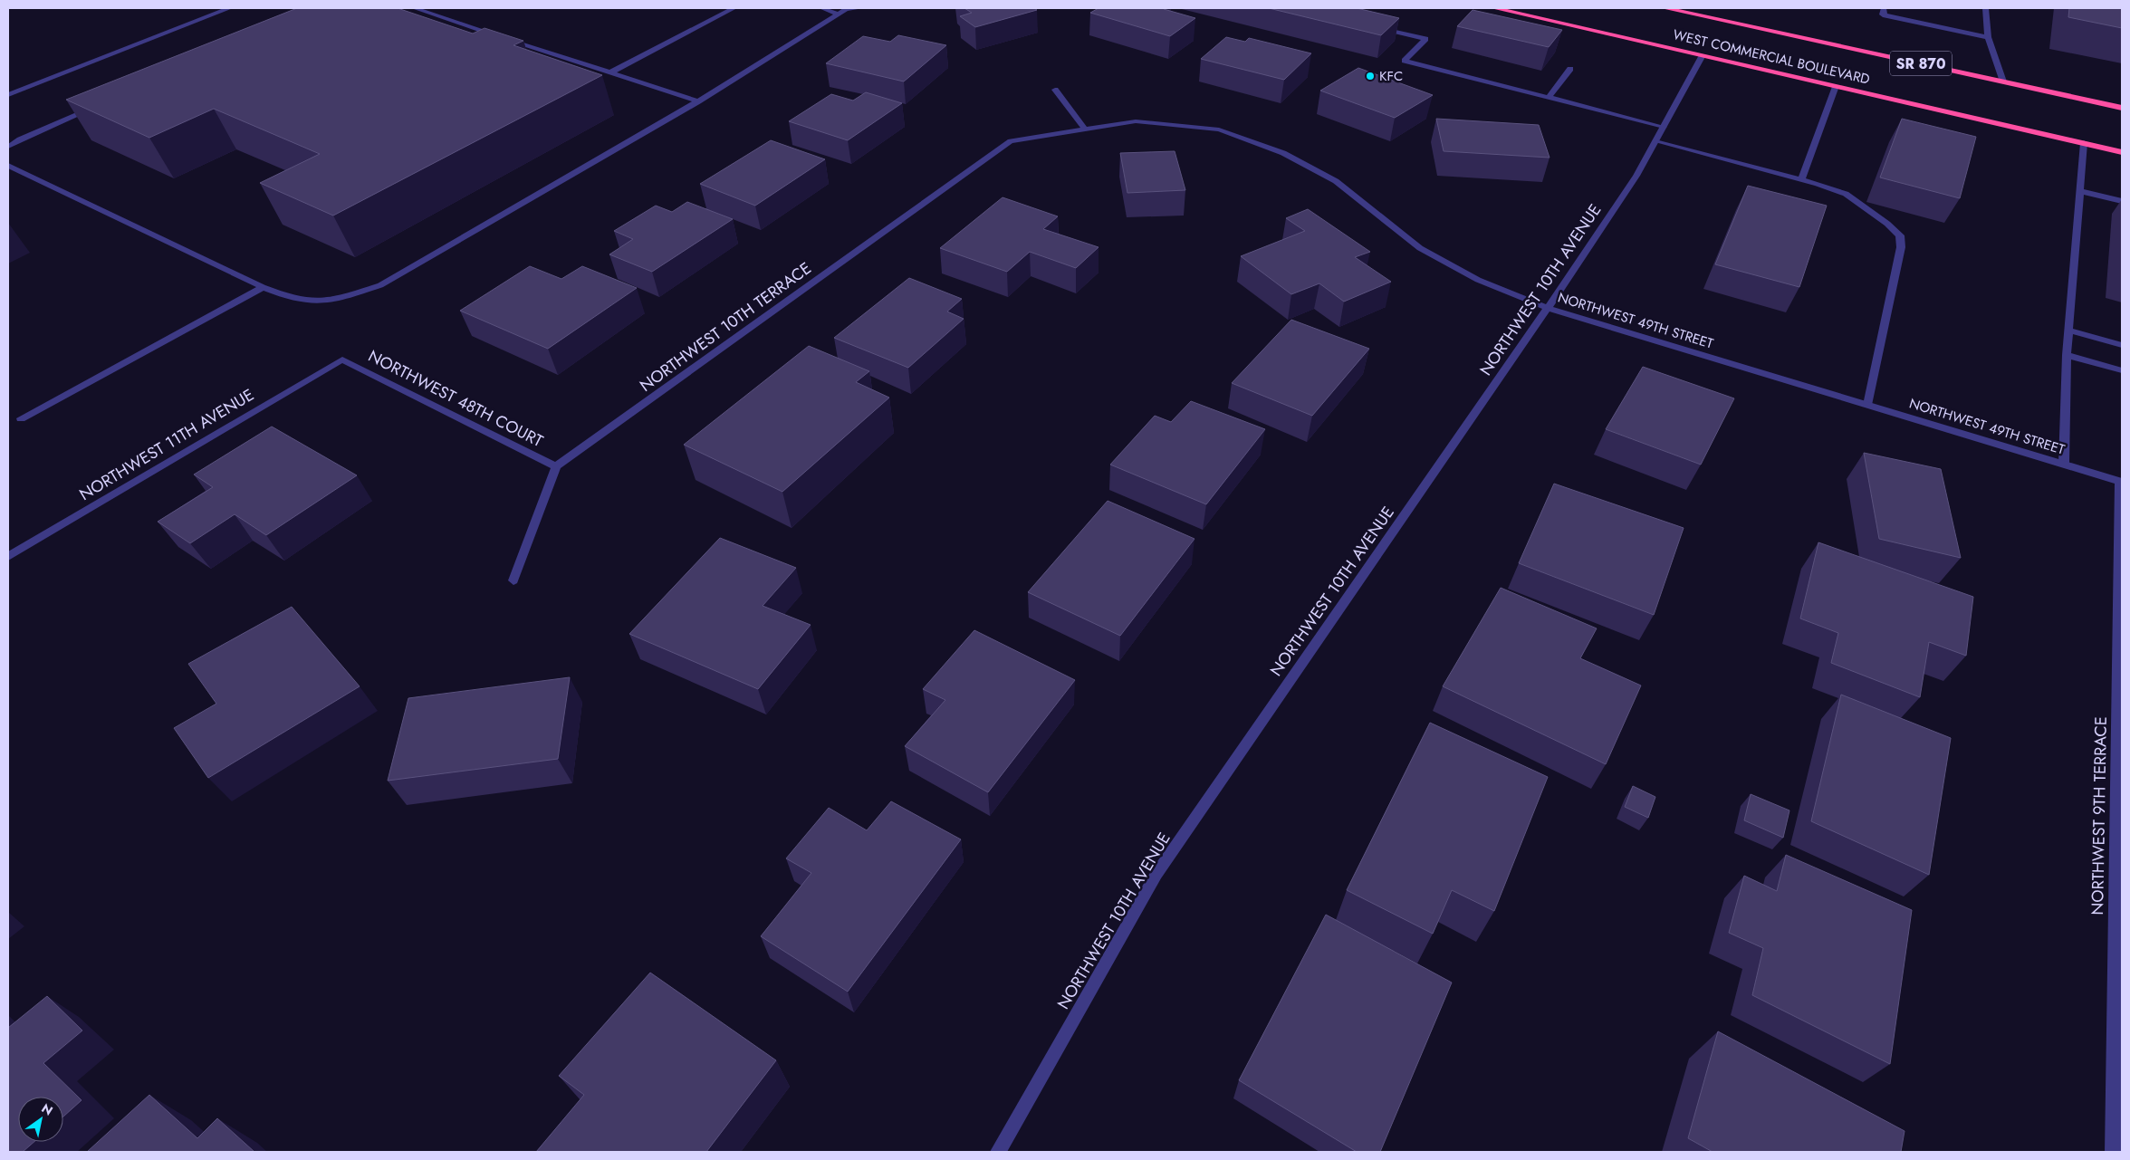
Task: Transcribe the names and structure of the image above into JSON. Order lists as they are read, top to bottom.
{
  "streets": {
    "highway": ["WEST COMMERCIAL BOULEVARD", "SR 870"],
    "street": [
      "NORTHWEST 10TH AVENUE",
      "NORTHWEST 49TH STREET",
      "NORTHWEST 10TH TERRACE",
      "NORTHWEST 48TH COURT",
      "NORTHWEST 11TH AVENUE",
      "NORTHWEST 9TH TERRACE"
    ]
  },
  "crossings": [
    ["WEST COMMERCIAL BOULEVARD", "NORTHWEST 10TH AVENUE"],
    ["NORTHWEST 10TH AVENUE", "NORTHWEST 49TH STREET"],
    ["NORTHWEST 49TH STREET", "NORTHWEST 10TH TERRACE"],
    ["NORTHWEST 49TH STREET", "NORTHWEST 9TH TERRACE"],
    ["NORTHWEST 10TH TERRACE", "NORTHWEST 48TH COURT"],
    ["NORTHWEST 48TH COURT", "NORTHWEST 11TH AVENUE"]
  ],
  "places": ["KFC"],
  "north": "top right"
}
